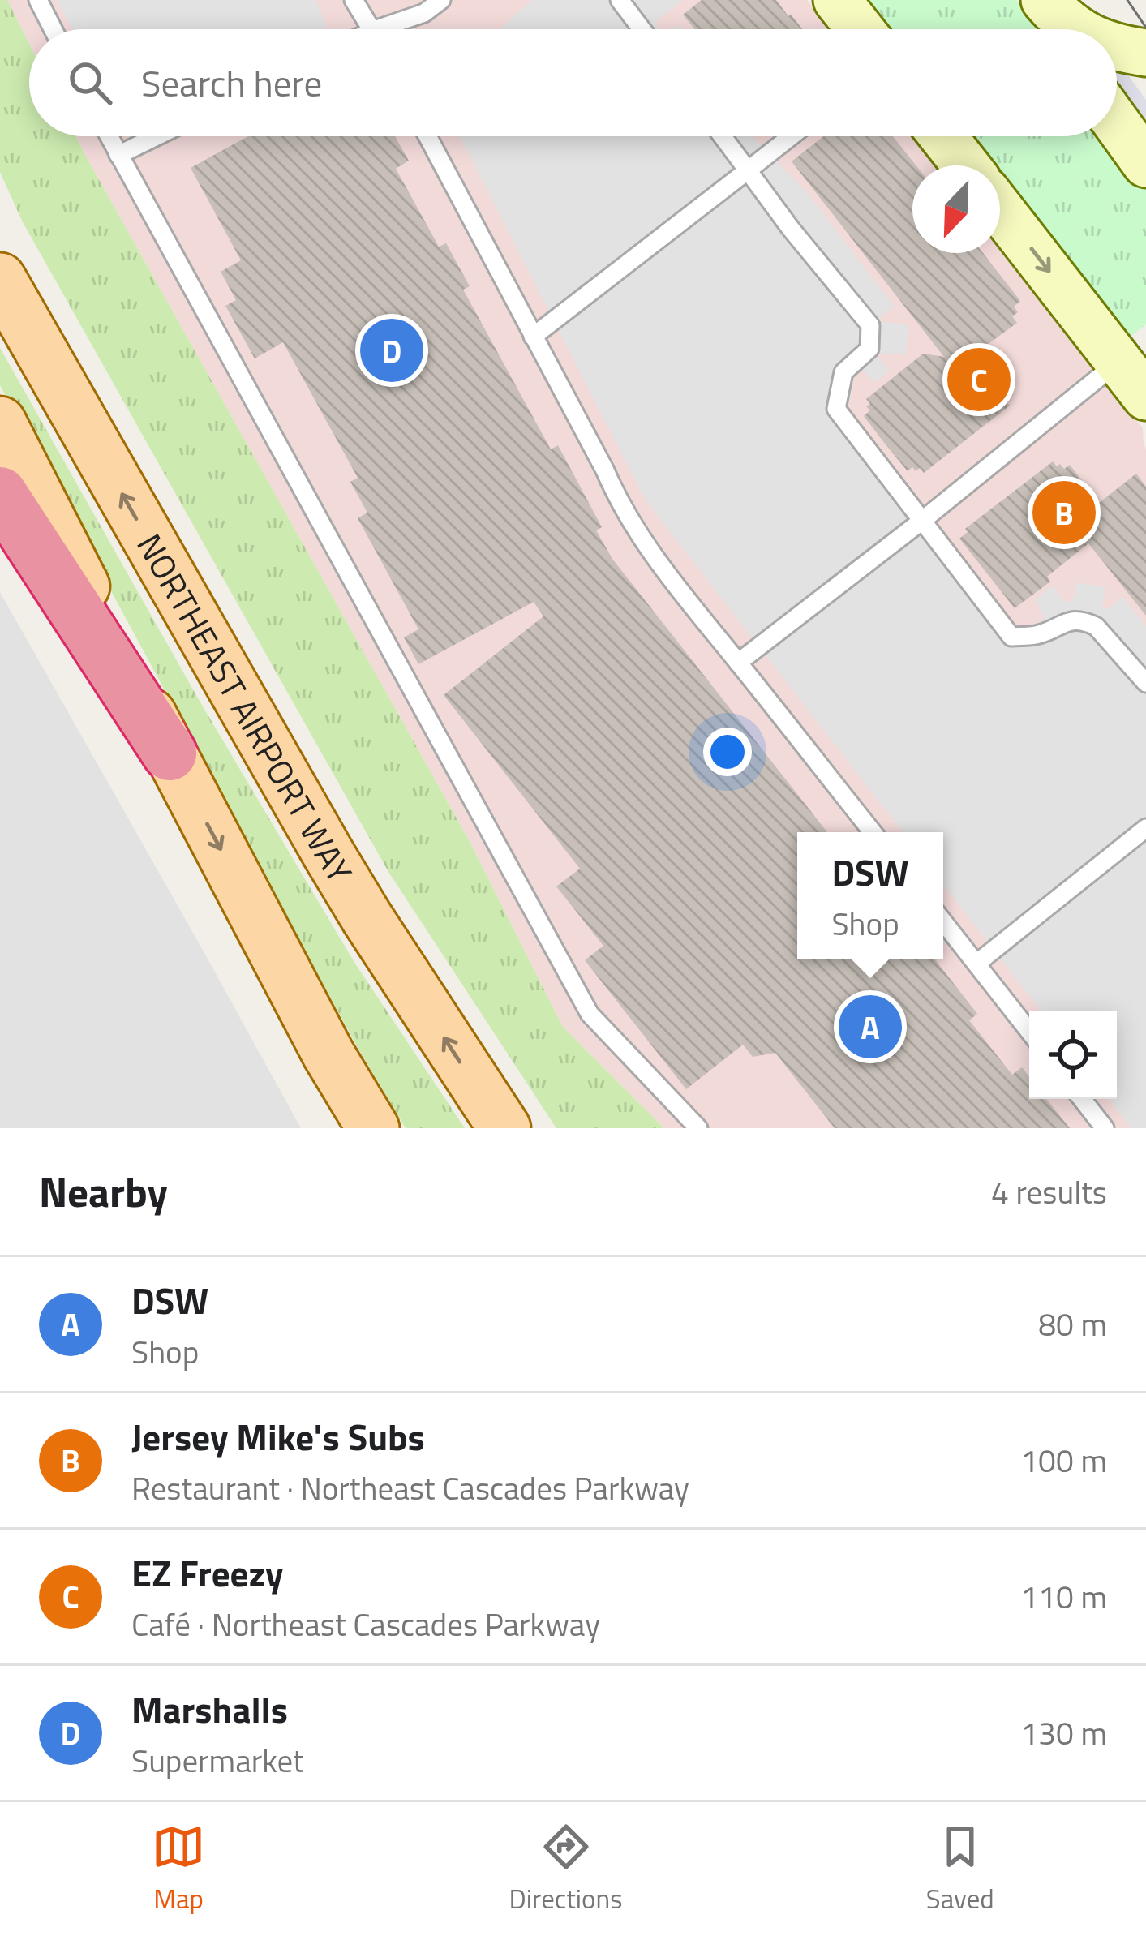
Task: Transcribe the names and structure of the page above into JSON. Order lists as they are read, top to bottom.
{
  "streets": {
    "main road": ["NORTHEAST AIRPORT WAY"]
  },
  "north": "bottom left",
  "page": {
    "search": "Search here",
    "pins": [
      "D",
      "C",
      "B",
      "A"
    ],
    "popup": ["DSW", "Shop"],
    "heading": ["Nearby", "4 results"],
    "list": [
      {
        "mark": "A",
        "name": "DSW",
        "note": "Shop",
        "value": "80 m"
      },
      {
        "mark": "B",
        "name": "Jersey Mike's Subs",
        "note": "Restaurant · Northeast Cascades Parkway",
        "value": "100 m"
      },
      {
        "mark": "C",
        "name": "EZ Freezy",
        "note": "Café · Northeast Cascades Parkway",
        "value": "110 m"
      },
      {
        "mark": "D",
        "name": "Marshalls",
        "note": "Supermarket",
        "value": "130 m"
      }
    ],
    "nav": ["Map", "Directions", "Saved"]
  }
}
